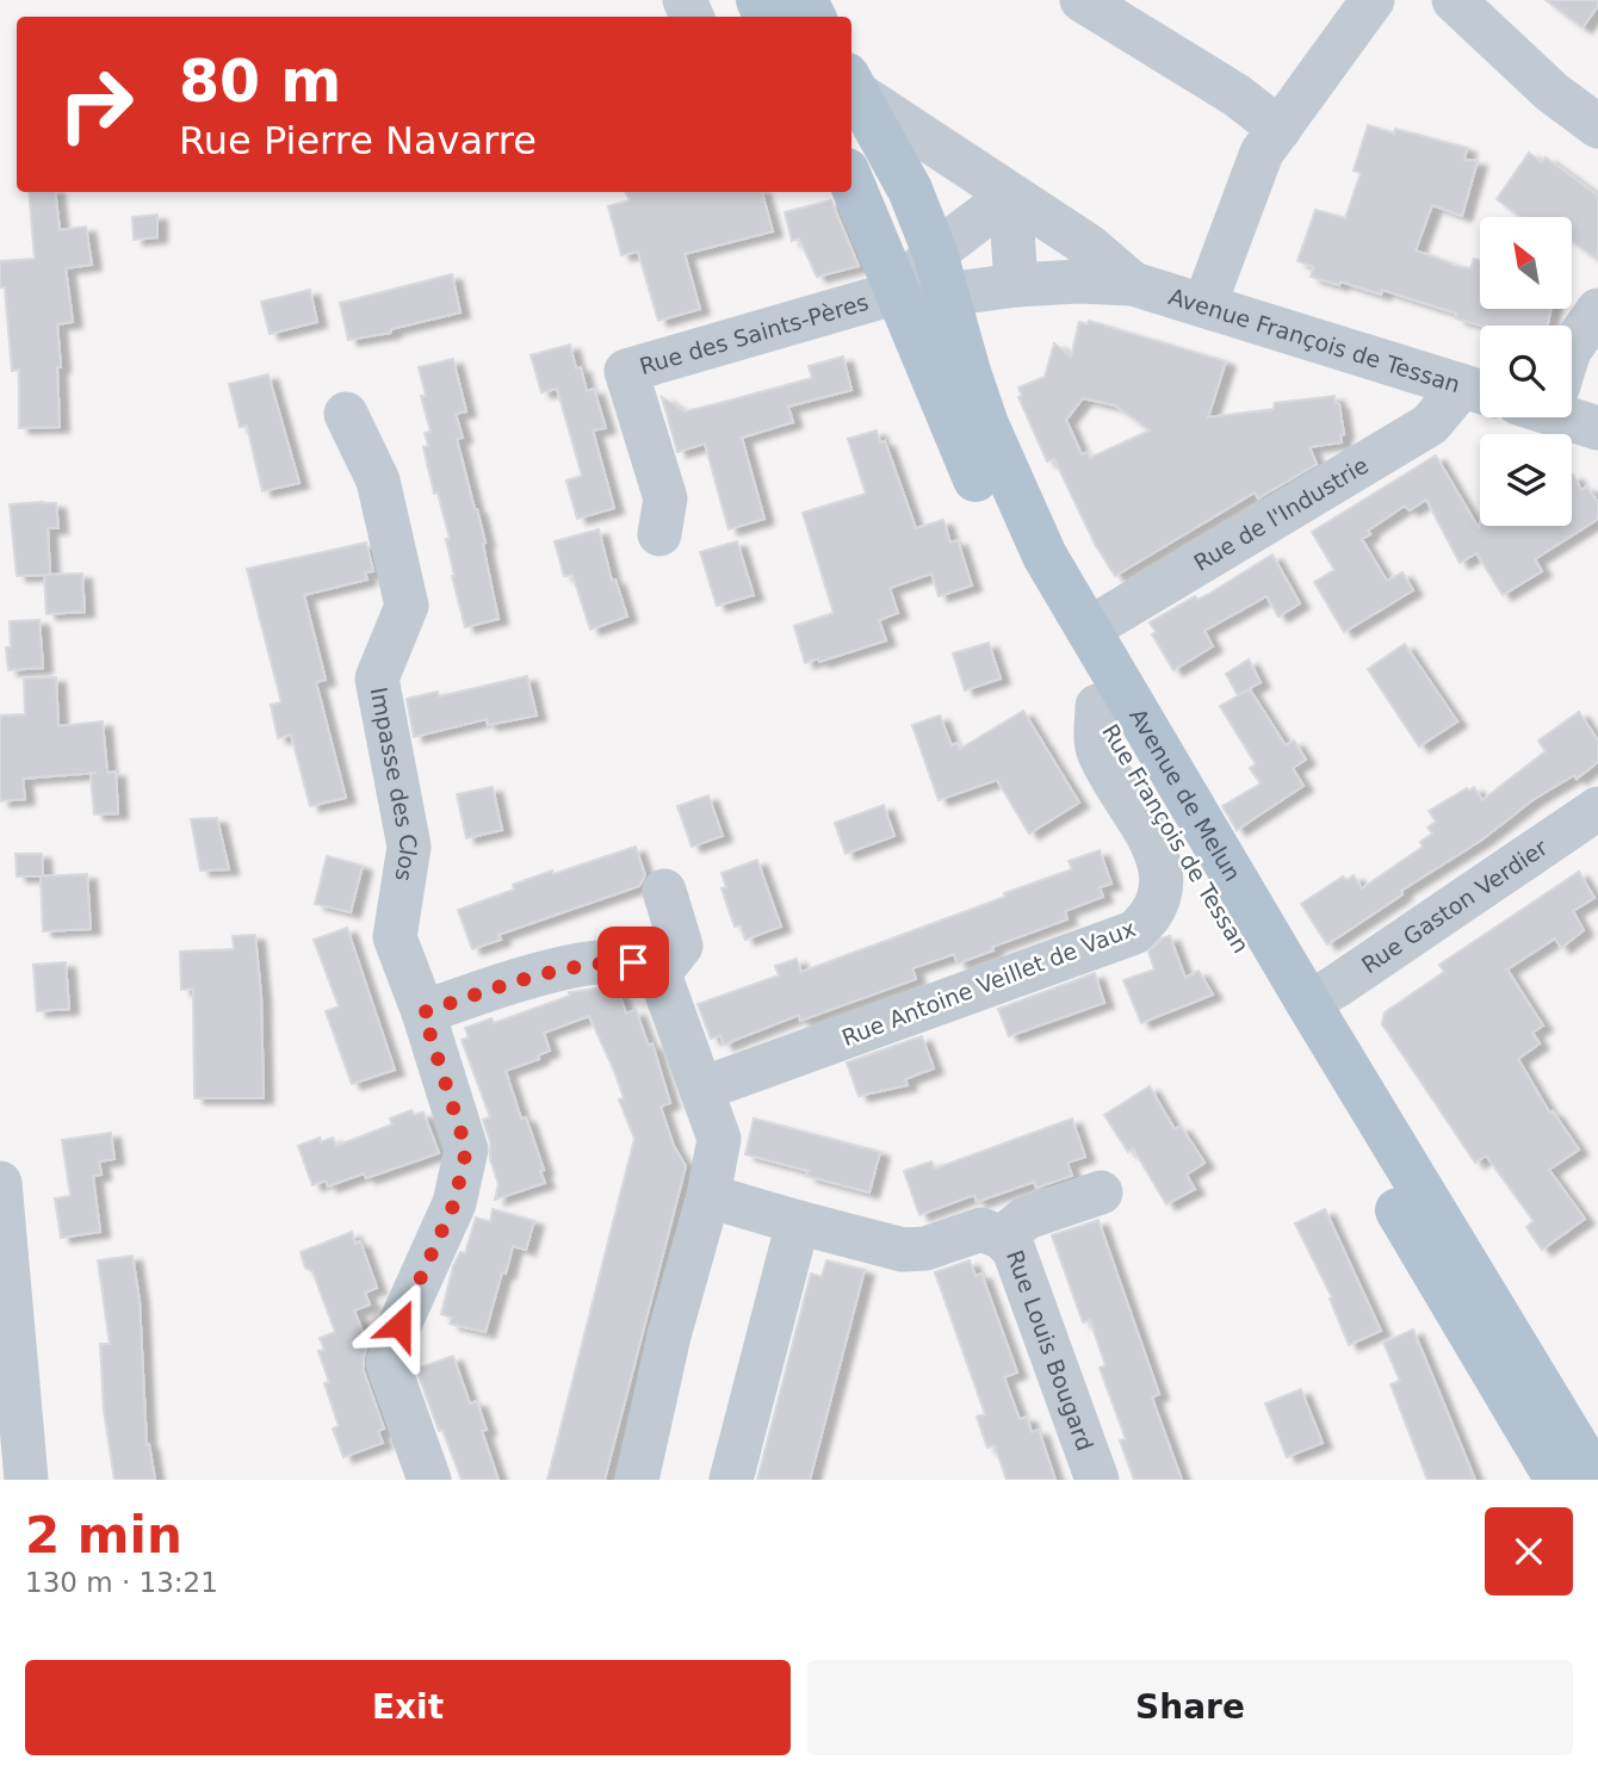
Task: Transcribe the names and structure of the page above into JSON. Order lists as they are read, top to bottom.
{
  "streets": {
    "main road": ["Avenue de Melun", "Rue François de Tessan"],
    "street": [
      "Rue des Saints-Pères",
      "Avenue François de Tessan",
      "Rue de l'Industrie",
      "Impasse des Clos",
      "Rue Gaston Verdier",
      "Rue Antoine Veillet de Vaux",
      "Rue Louis Bougard"
    ]
  },
  "crossings": [
    ["Rue des Saints-Pères", "Rue François de Tessan"],
    ["Avenue François de Tessan", "Rue de l'Industrie"],
    ["Rue de l'Industrie", "Avenue de Melun"],
    ["Avenue de Melun", "Rue Gaston Verdier"],
    ["Rue François de Tessan", "Rue Antoine Veillet de Vaux"]
  ],
  "north": "top left",
  "page": {
    "turn": ["80 m", "Rue Pierre Navarre"],
    "heading": ["2 min", "130 m · 13:21"],
    "buttons": ["Exit", "Share"]
  }
}
